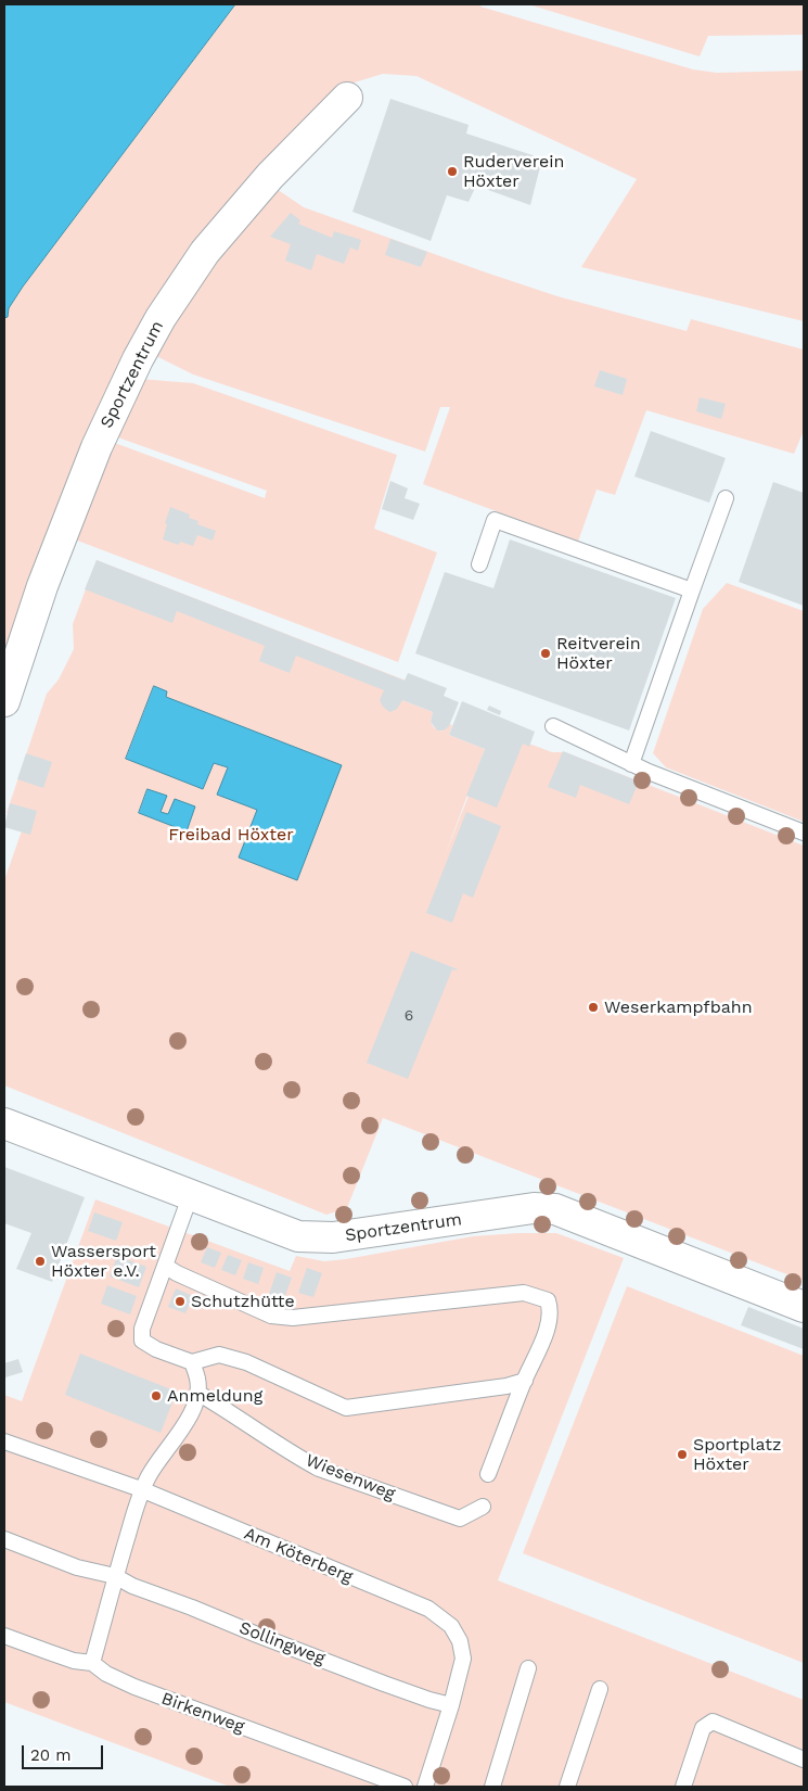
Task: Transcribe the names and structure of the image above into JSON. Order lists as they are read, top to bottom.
{
  "streets": {
    "street": ["Sportzentrum"],
    "lane": [
      "Wiesenweg",
      "Am Köterberg",
      "Sollingweg",
      "Birkenweg"
    ]
  },
  "crossings": [
    ["Am Köterberg", "Sollingweg"]
  ],
  "parks": ["Freibad Höxter"],
  "places": [
    "Ruderverein Höxter",
    "Reitverein Höxter",
    "Weserkampfbahn",
    "Wassersport Höxter e.V.",
    "Schutzhütte",
    "Anmeldung",
    "Sportplatz Höxter"
  ],
  "house_numbers": ["6"],
  "scale_bar": "20 m"
}
